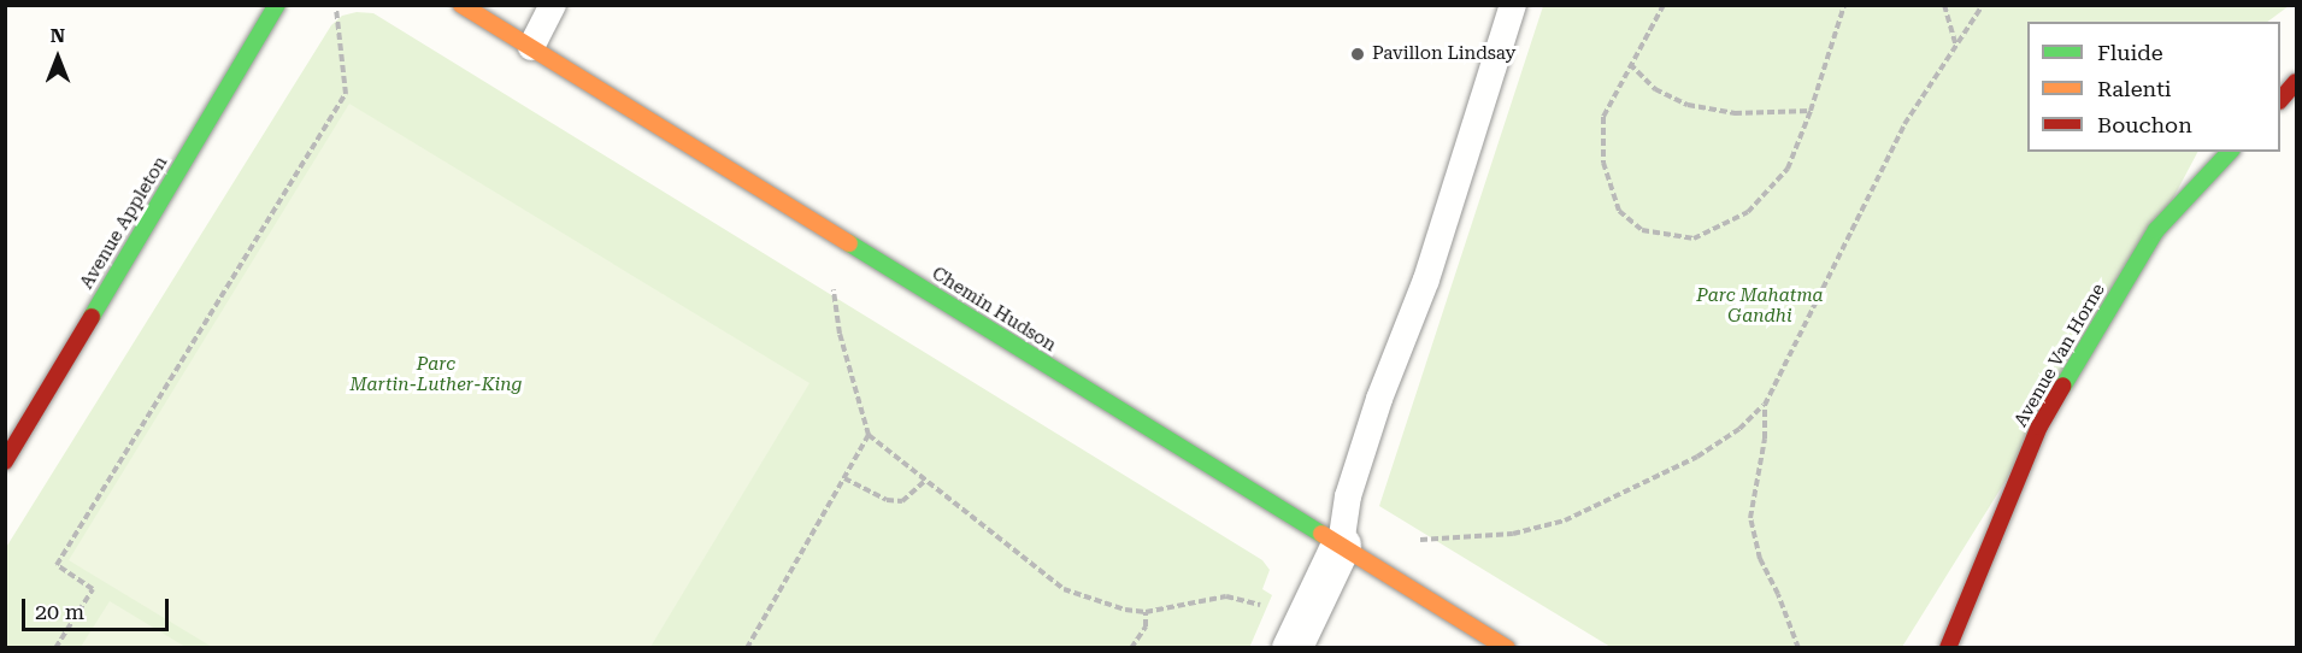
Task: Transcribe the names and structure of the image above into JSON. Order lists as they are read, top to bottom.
{
  "streets": {
    "street": ["Avenue Appleton", "Chemin Hudson", "Avenue Van Horne"]
  },
  "parks": ["Parc Mahatma Gandhi", "Parc Martin-Luther-King"],
  "places": ["Pavillon Lindsay"],
  "legend": ["Fluide", "Ralenti", "Bouchon"],
  "scale_bar": "20 m",
  "north": "top"
}
